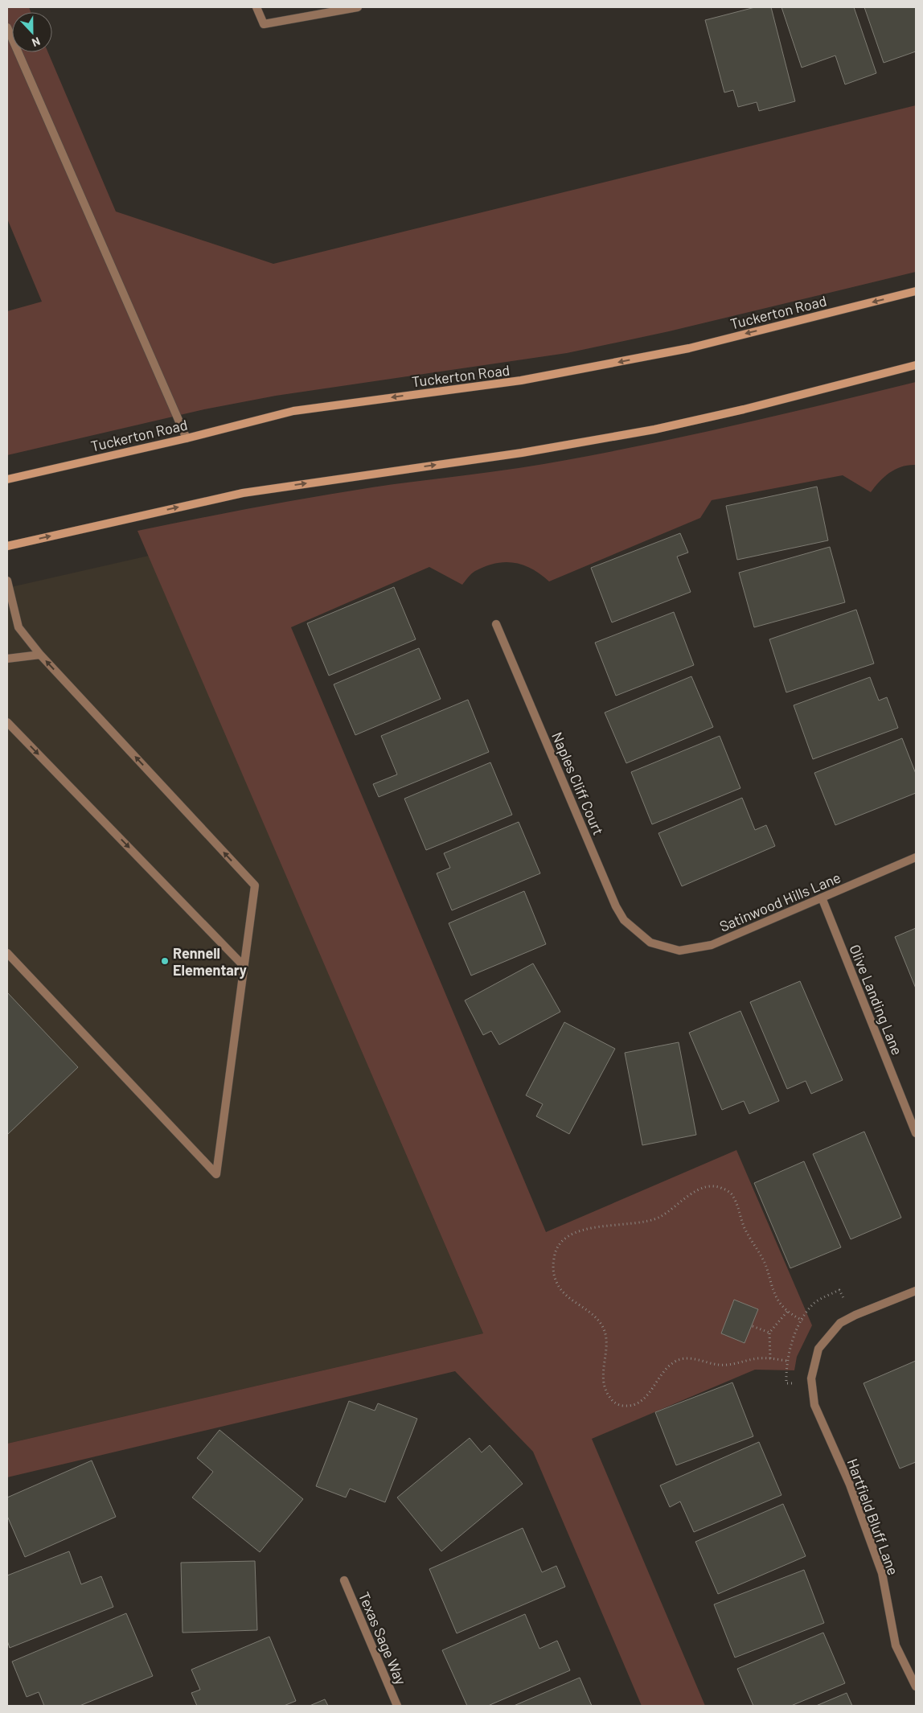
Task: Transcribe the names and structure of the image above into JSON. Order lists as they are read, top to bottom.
{
  "streets": {
    "main road": ["Tuckerton Road"],
    "street": [
      "Naples Cliff Court",
      "Satinwood Hills Lane",
      "Olive Landing Lane",
      "Hartfield Bluff Lane",
      "Texas Sage Way"
    ]
  },
  "crossings": [
    ["Naples Cliff Court", "Satinwood Hills Lane"],
    ["Satinwood Hills Lane", "Olive Landing Lane"]
  ],
  "places": ["Rennell Elementary"],
  "north": "bottom"
}
